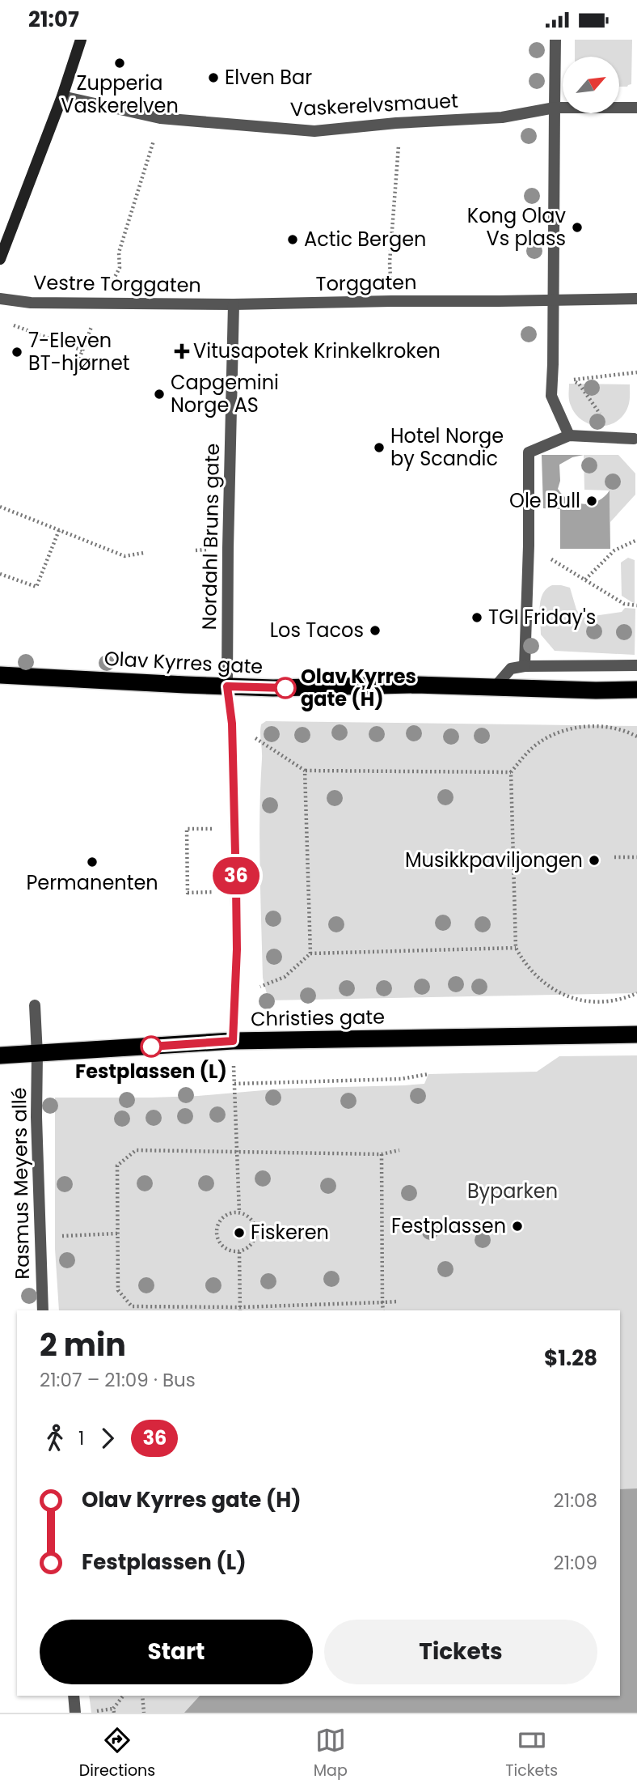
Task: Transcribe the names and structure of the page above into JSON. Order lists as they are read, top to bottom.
{
  "streets": {
    "highway": ["Olav Kyrres gate", "Christies gate"],
    "street": [
      "Vaskerelvsmauet",
      "Torggaten",
      "Vestre Torggaten",
      "Nordahl Bruns gate",
      "Rasmus Meyers allé"
    ]
  },
  "crossings": [
    ["Torggaten", "Vestre Torggaten"],
    ["Torggaten", "Nordahl Bruns gate"],
    ["Vestre Torggaten", "Nordahl Bruns gate"],
    ["Nordahl Bruns gate", "Olav Kyrres gate"],
    ["Nordahl Bruns gate", "Christies gate"],
    ["Christies gate", "Rasmus Meyers allé"]
  ],
  "parks": ["Byparken"],
  "places": {
    "other": [
      "Zupperia Vaskerelven",
      "Elven Bar",
      "Kong Olav Vs plass",
      "Actic Bergen",
      "7-Eleven BT-hjørnet",
      "Capgemini Norge AS",
      "Hotel Norge by Scandic",
      "Ole Bull",
      "TGI Friday's",
      "Los Tacos",
      "Olav Kyrres gate (H)",
      "Musikkpaviljongen",
      "Permanenten",
      "Festplassen (L)",
      "Festplassen",
      "Fiskeren"
    ],
    "health": ["Vitusapotek Krinkelkroken"]
  },
  "lines": ["bus line 36"],
  "north": "top right",
  "page": {
    "status": "21:07",
    "on_map": "36",
    "heading": ["2 min", "21:07 – 21:09 · Bus", "$1.28"],
    "legs": ["1", "36"],
    "list": [
      {
        "name": "Olav Kyrres gate (H)",
        "value": "21:08"
      },
      {
        "name": "Festplassen (L)",
        "value": "21:09"
      }
    ],
    "buttons": ["Start", "Tickets"],
    "tabs": ["Directions", "Map", "Tickets"]
  }
}
